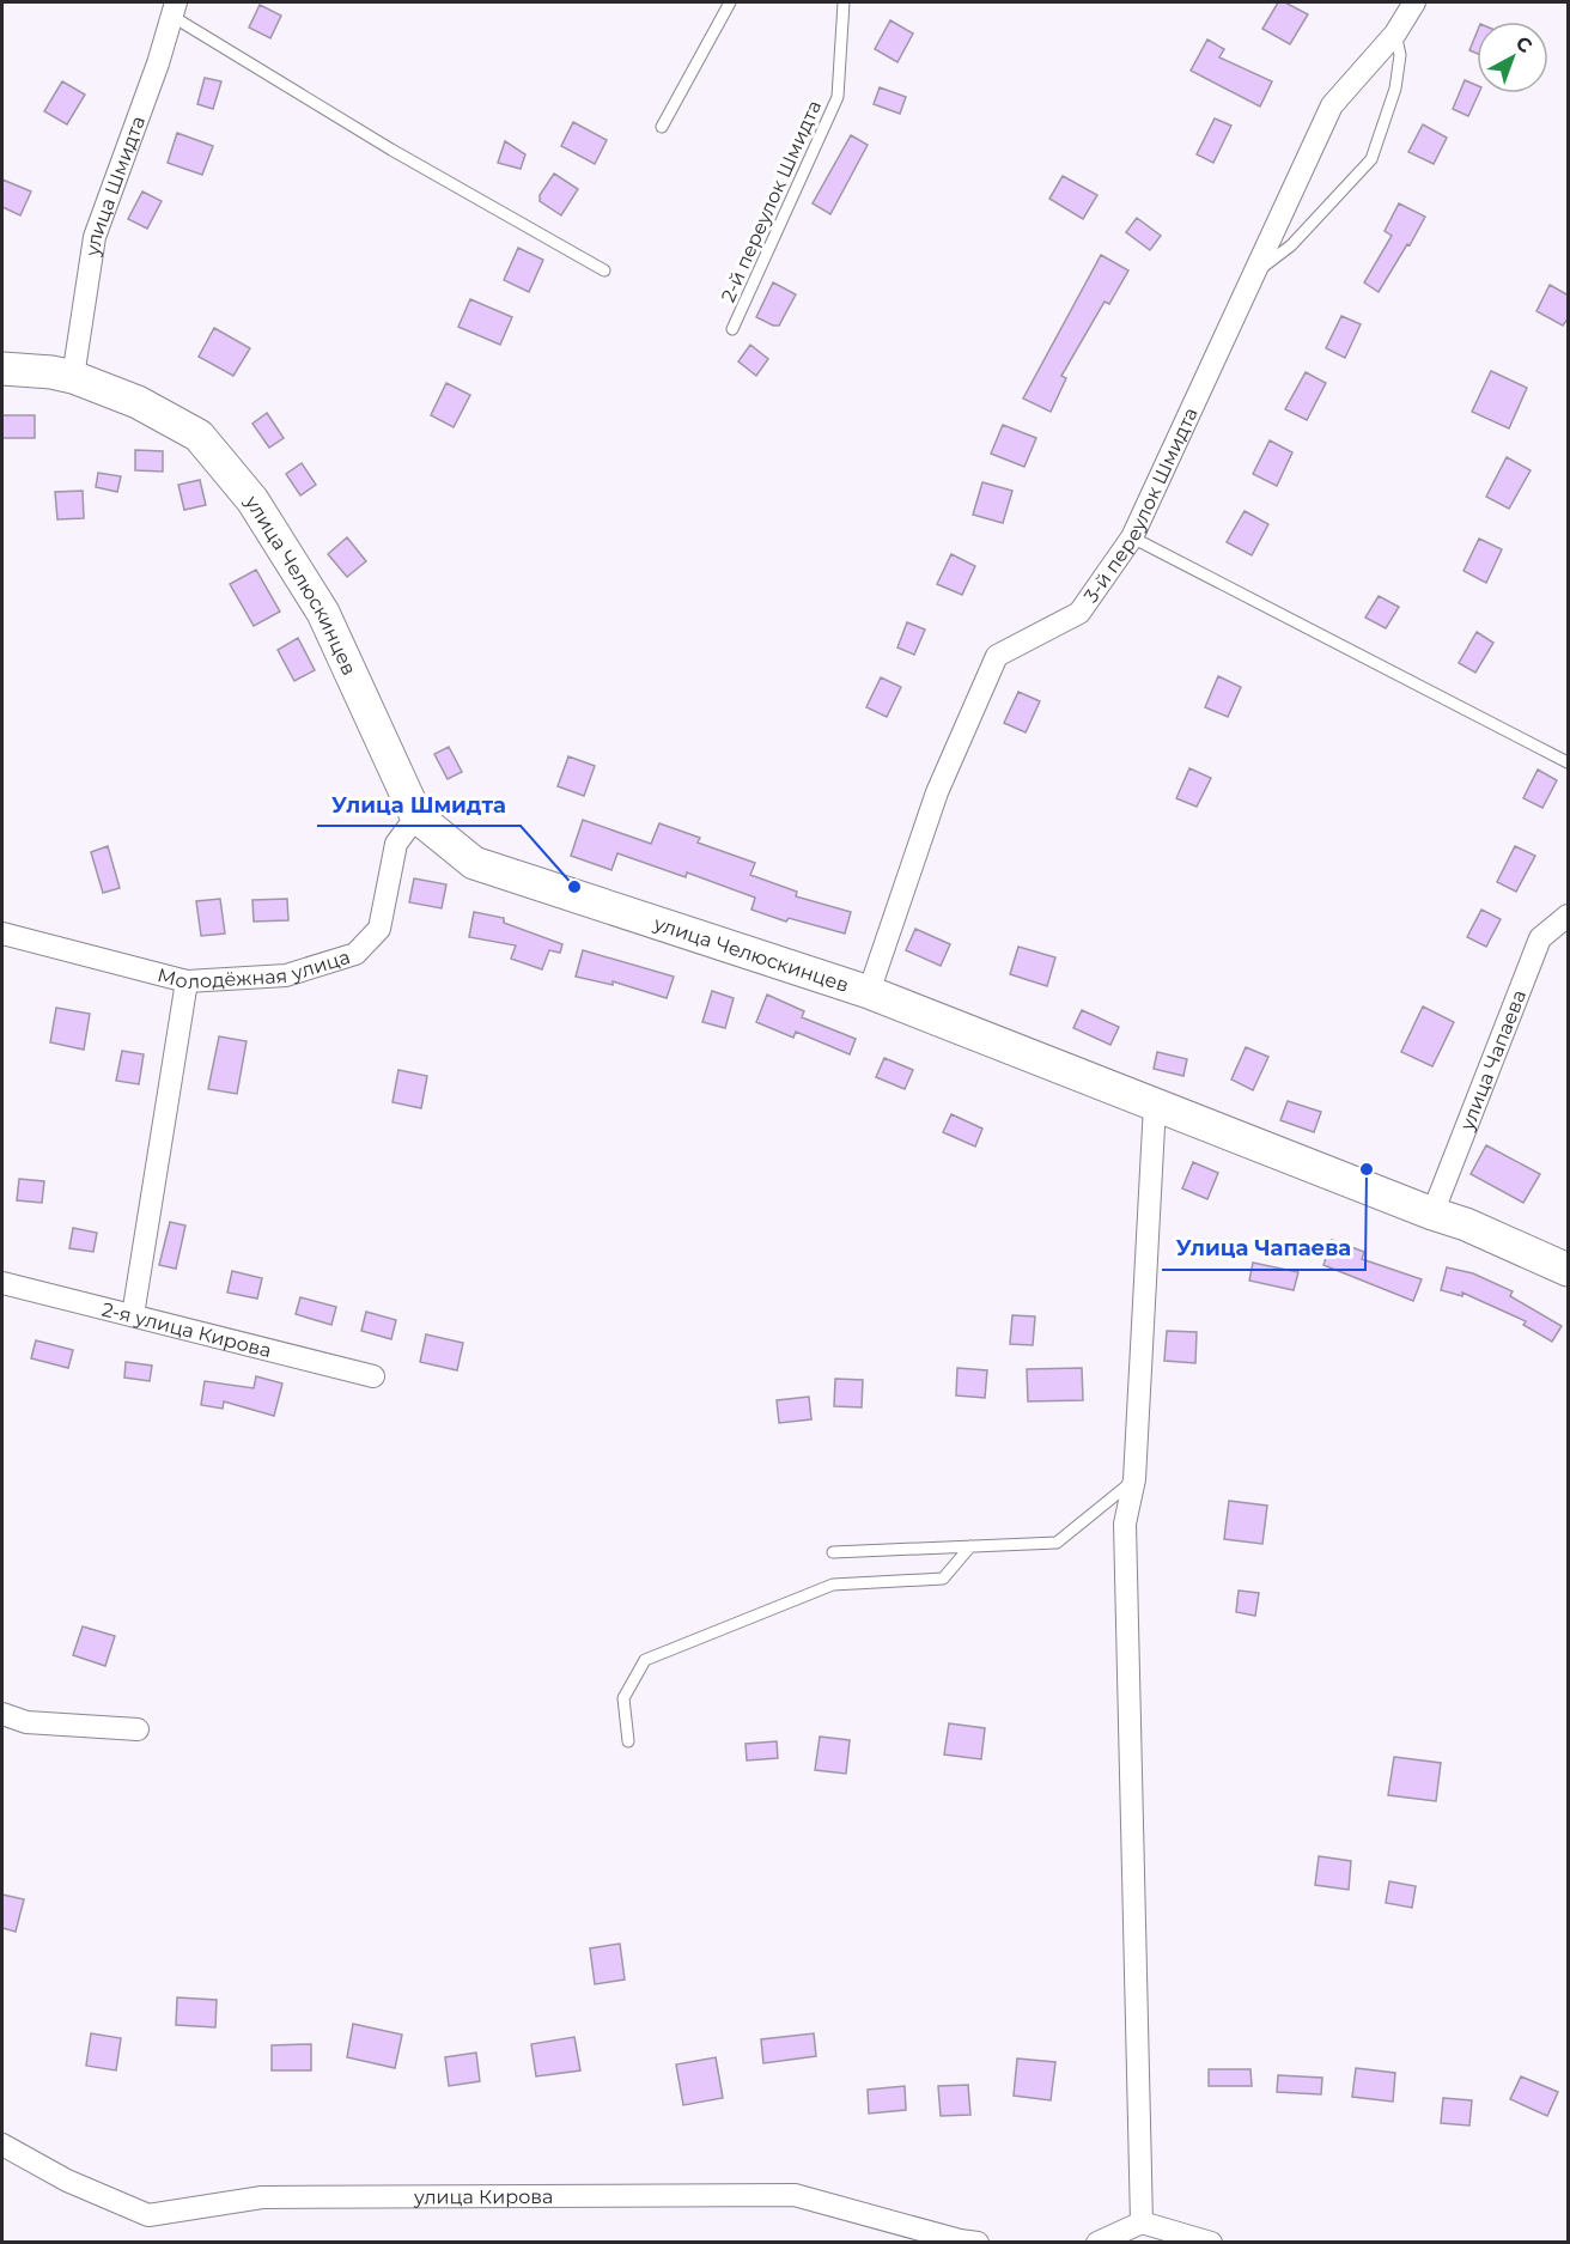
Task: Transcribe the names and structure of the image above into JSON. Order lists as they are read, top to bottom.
{
  "streets": {
    "street": [
      "улица Шмидта",
      "3-й переулок Шмидта",
      "улица Челюскинцев",
      "Молодёжная улица",
      "улица Чапаева",
      "2-я улица Кирова",
      "улица Кирова"
    ],
    "lane": ["2-й переулок Шмидта"]
  },
  "crossings": [
    ["улица Шмидта", "улица Челюскинцев"],
    ["3-й переулок Шмидта", "улица Челюскинцев"],
    ["улица Челюскинцев", "Молодёжная улица"],
    ["улица Челюскинцев", "улица Чапаева"]
  ],
  "places": ["Улица Шмидта", "Улица Чапаева"],
  "north": "top right"
}
